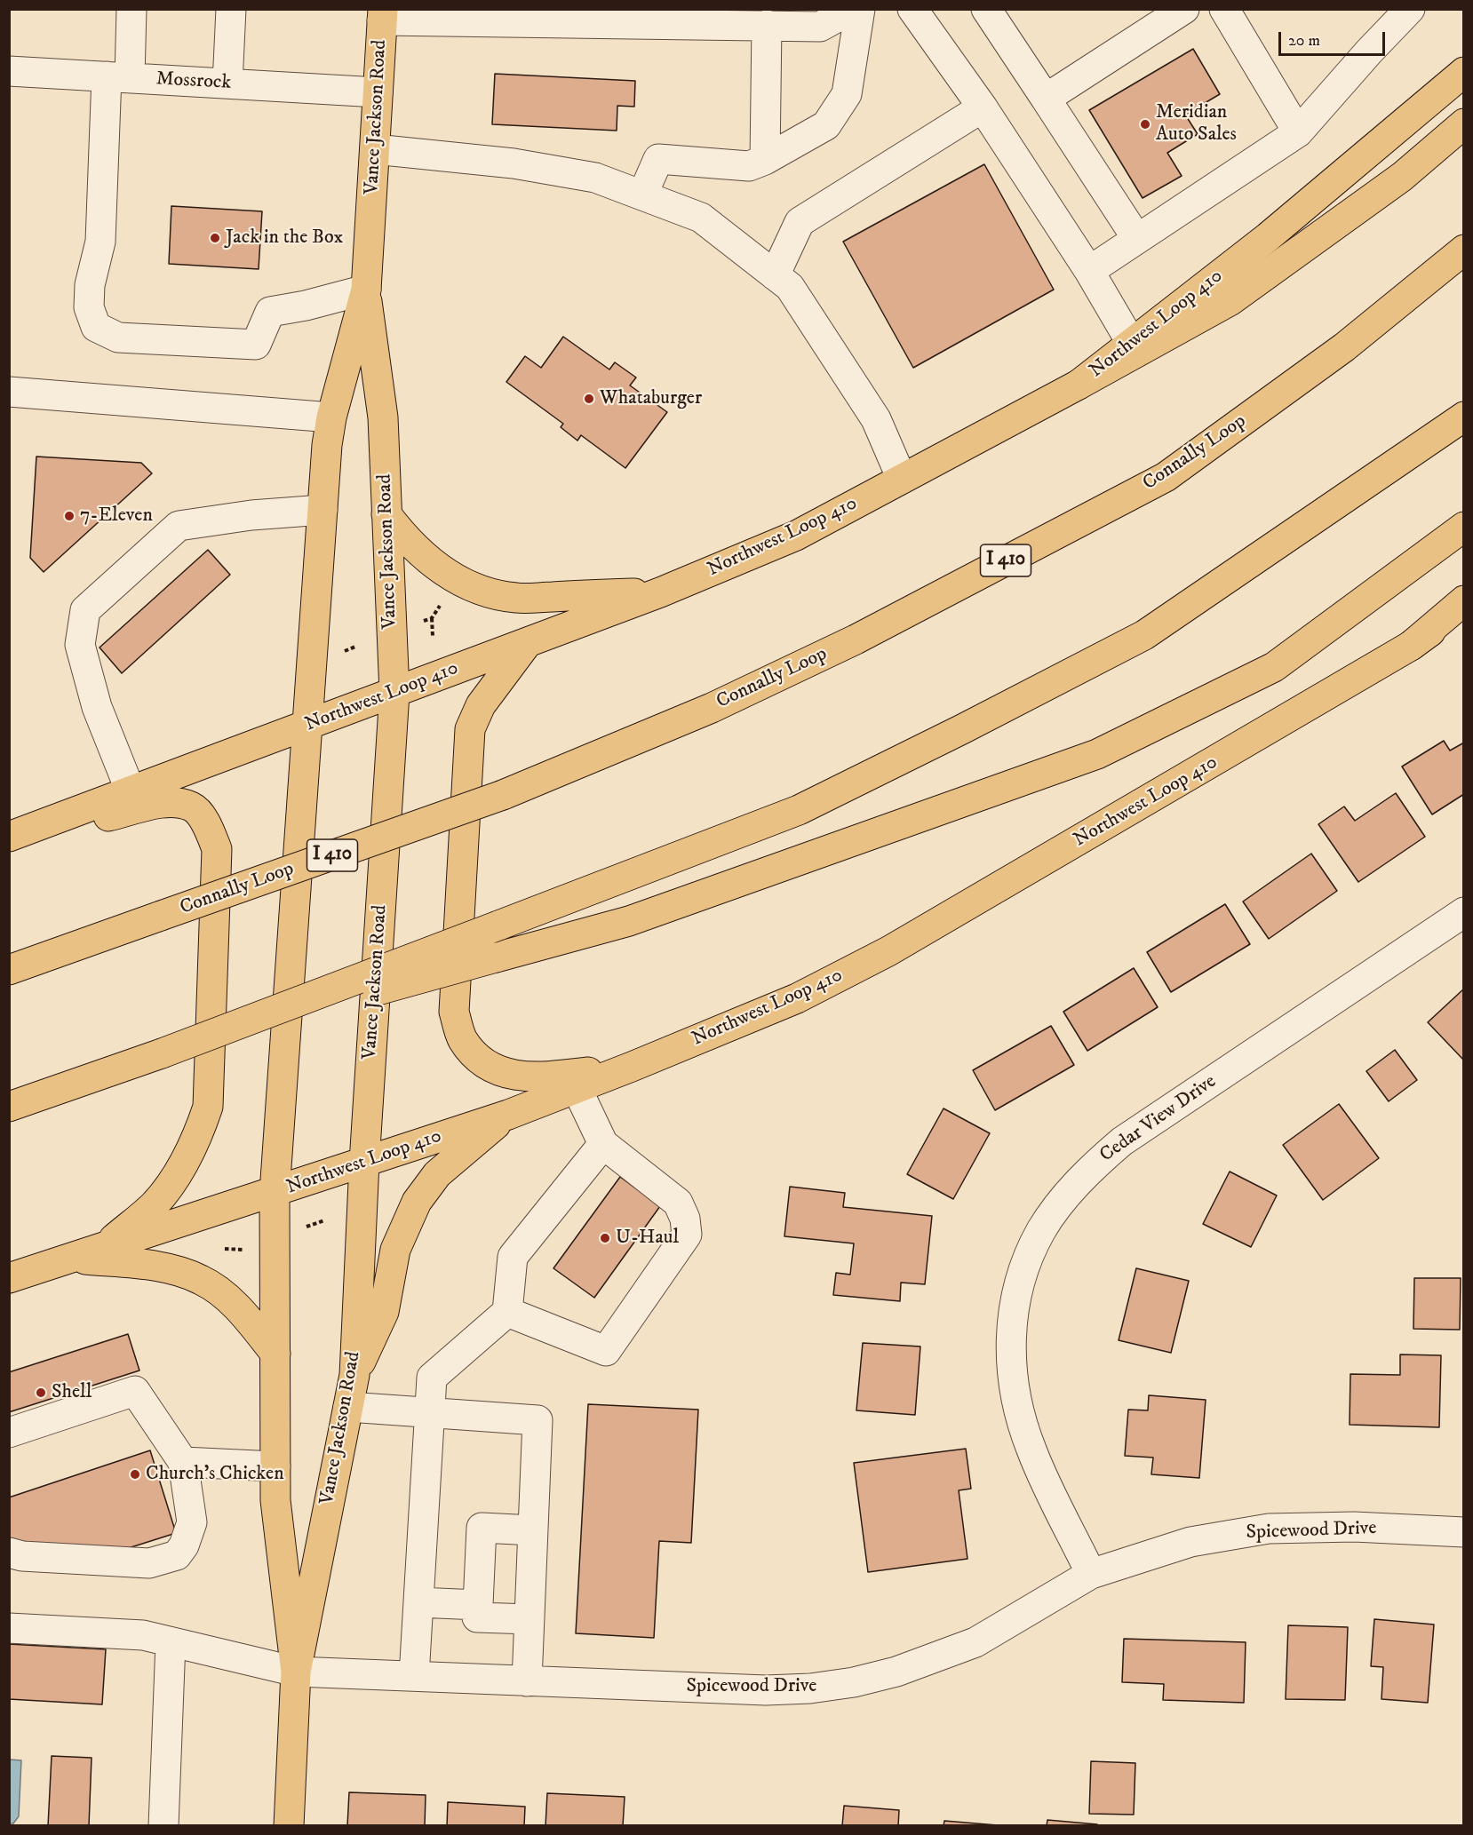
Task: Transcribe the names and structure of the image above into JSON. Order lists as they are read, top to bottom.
{
  "streets": {
    "main road": [
      "Vance Jackson Road",
      "Northwest Loop 410",
      "Connally Loop",
      "I 410"
    ],
    "street": ["Mossrock", "Cedar View Drive", "Spicewood Drive"]
  },
  "crossings": [
    ["Mossrock", "Vance Jackson Road"],
    ["Vance Jackson Road", "Northwest Loop 410"],
    ["Vance Jackson Road", "Spicewood Drive"],
    ["Cedar View Drive", "Spicewood Drive"]
  ],
  "places": [
    "Meridian Auto Sales",
    "Jack in the Box",
    "Whataburger",
    "7-Eleven",
    "U-Haul",
    "Shell",
    "Church's Chicken"
  ],
  "scale_bar": "20 m"
}
